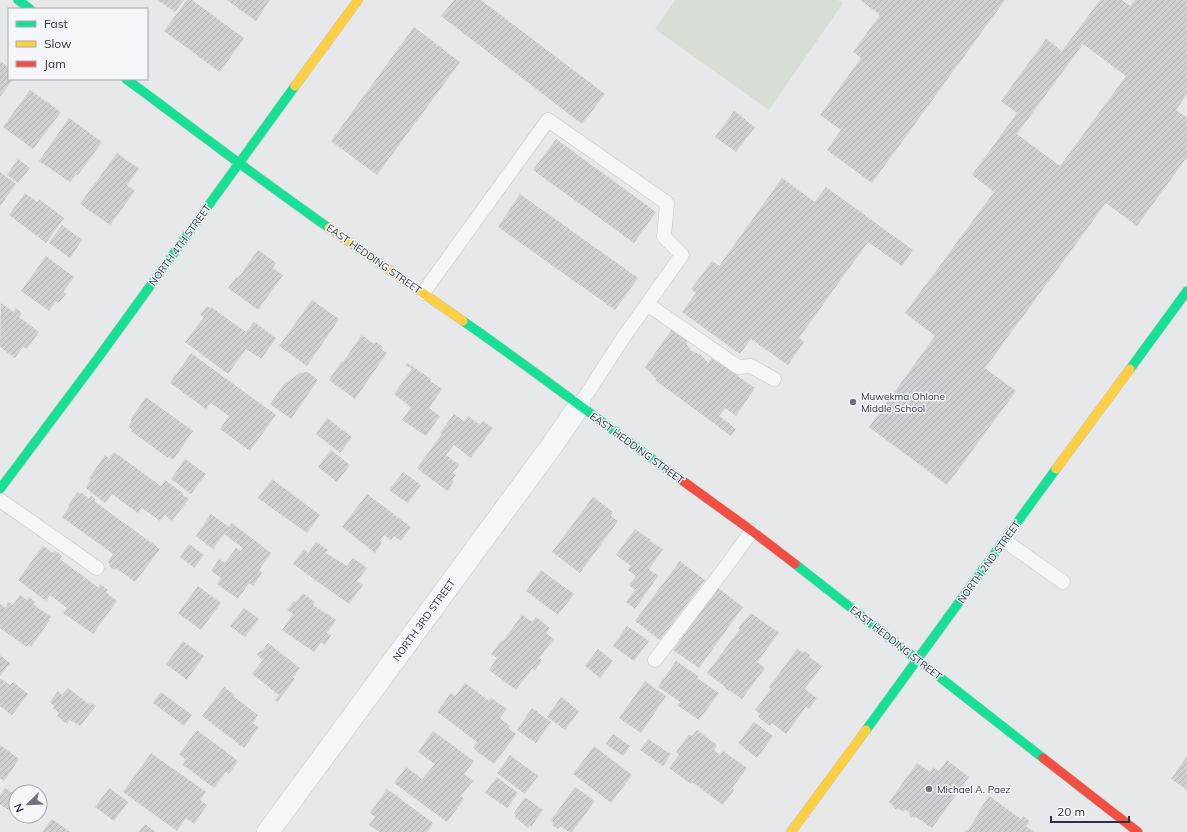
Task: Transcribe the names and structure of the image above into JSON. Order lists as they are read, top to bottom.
{
  "streets": {
    "main road": ["NORTH 4TH STREET", "EAST HEDDING STREET", "NORTH 2ND STREET"],
    "street": ["NORTH 3RD STREET"]
  },
  "crossings": [
    ["NORTH 4TH STREET", "EAST HEDDING STREET"],
    ["EAST HEDDING STREET", "NORTH 2ND STREET"],
    ["EAST HEDDING STREET", "NORTH 3RD STREET"]
  ],
  "places": ["Muwekma Ohlone Middle School", "Michael A. Paez"],
  "legend": ["Fast", "Slow", "Jam"],
  "scale_bar": "20 m",
  "north": "bottom left"
}
